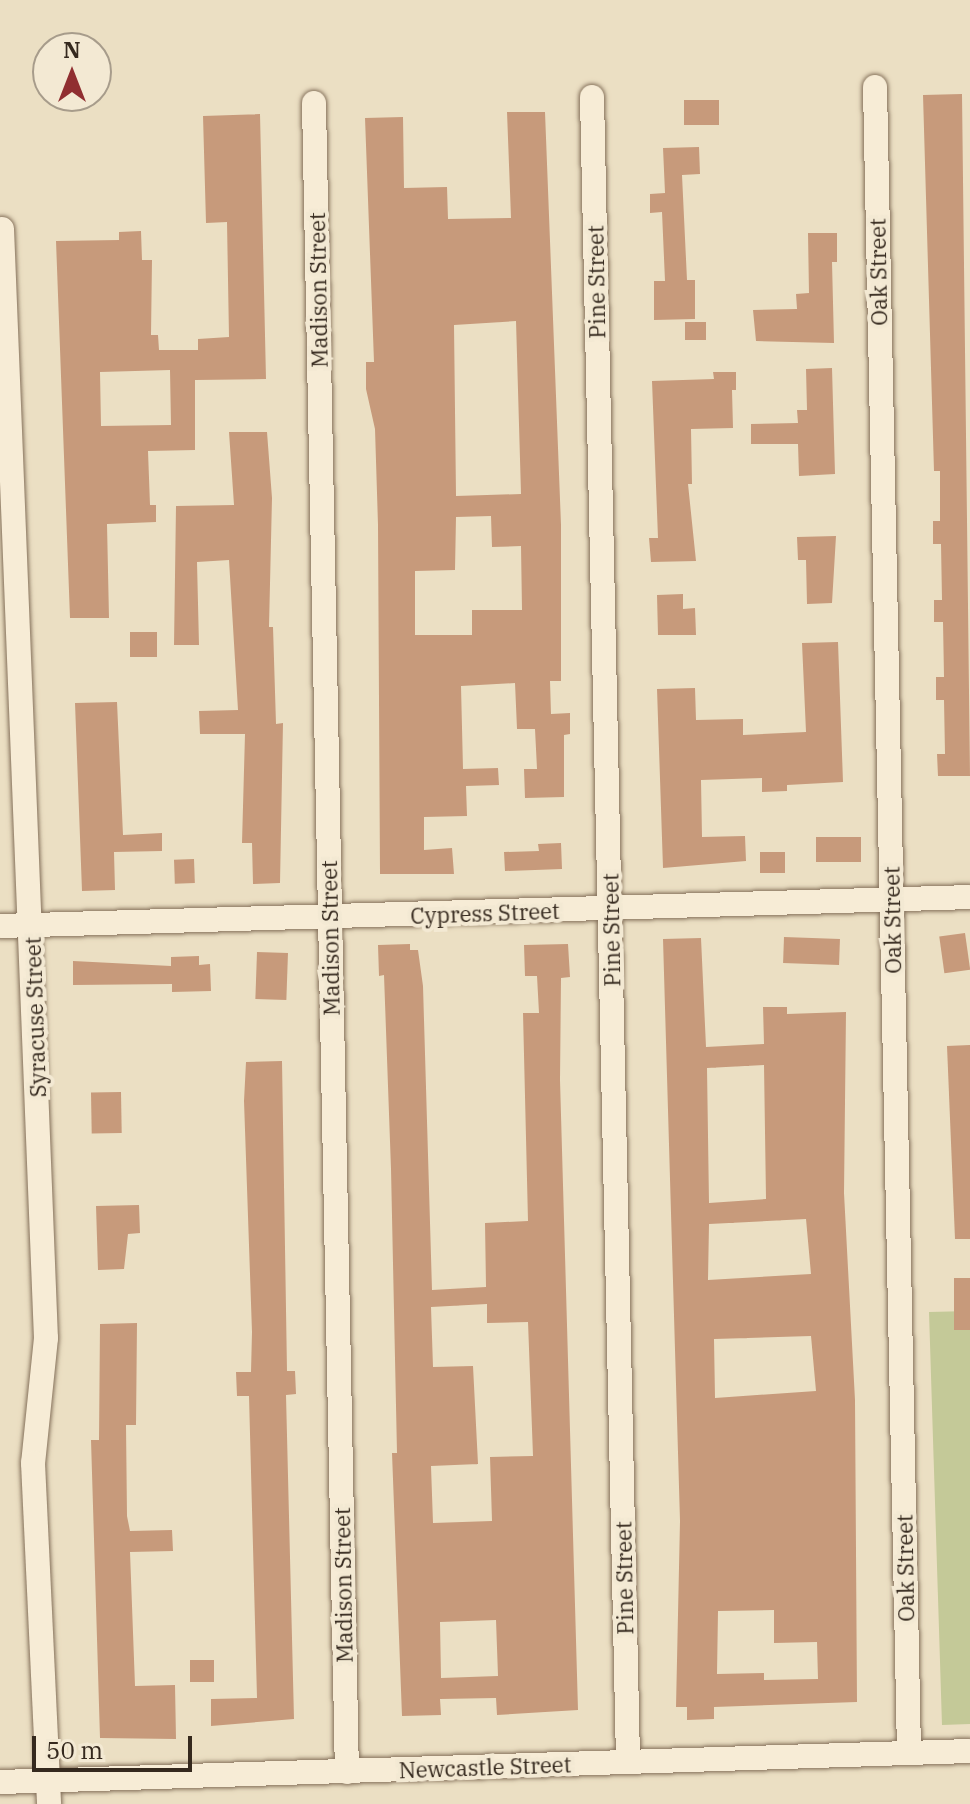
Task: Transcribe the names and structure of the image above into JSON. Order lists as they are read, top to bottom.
{
  "streets": {
    "street": [
      "Oak Street",
      "Pine Street",
      "Madison Street",
      "Cypress Street",
      "Syracuse Street",
      "Newcastle Street"
    ]
  },
  "crossings": [
    ["Oak Street", "Cypress Street"],
    ["Oak Street", "Newcastle Street"],
    ["Pine Street", "Cypress Street"],
    ["Pine Street", "Newcastle Street"],
    ["Madison Street", "Cypress Street"],
    ["Madison Street", "Newcastle Street"],
    ["Cypress Street", "Syracuse Street"],
    ["Syracuse Street", "Newcastle Street"]
  ],
  "scale_bar": "50 m",
  "north": "top"
}
